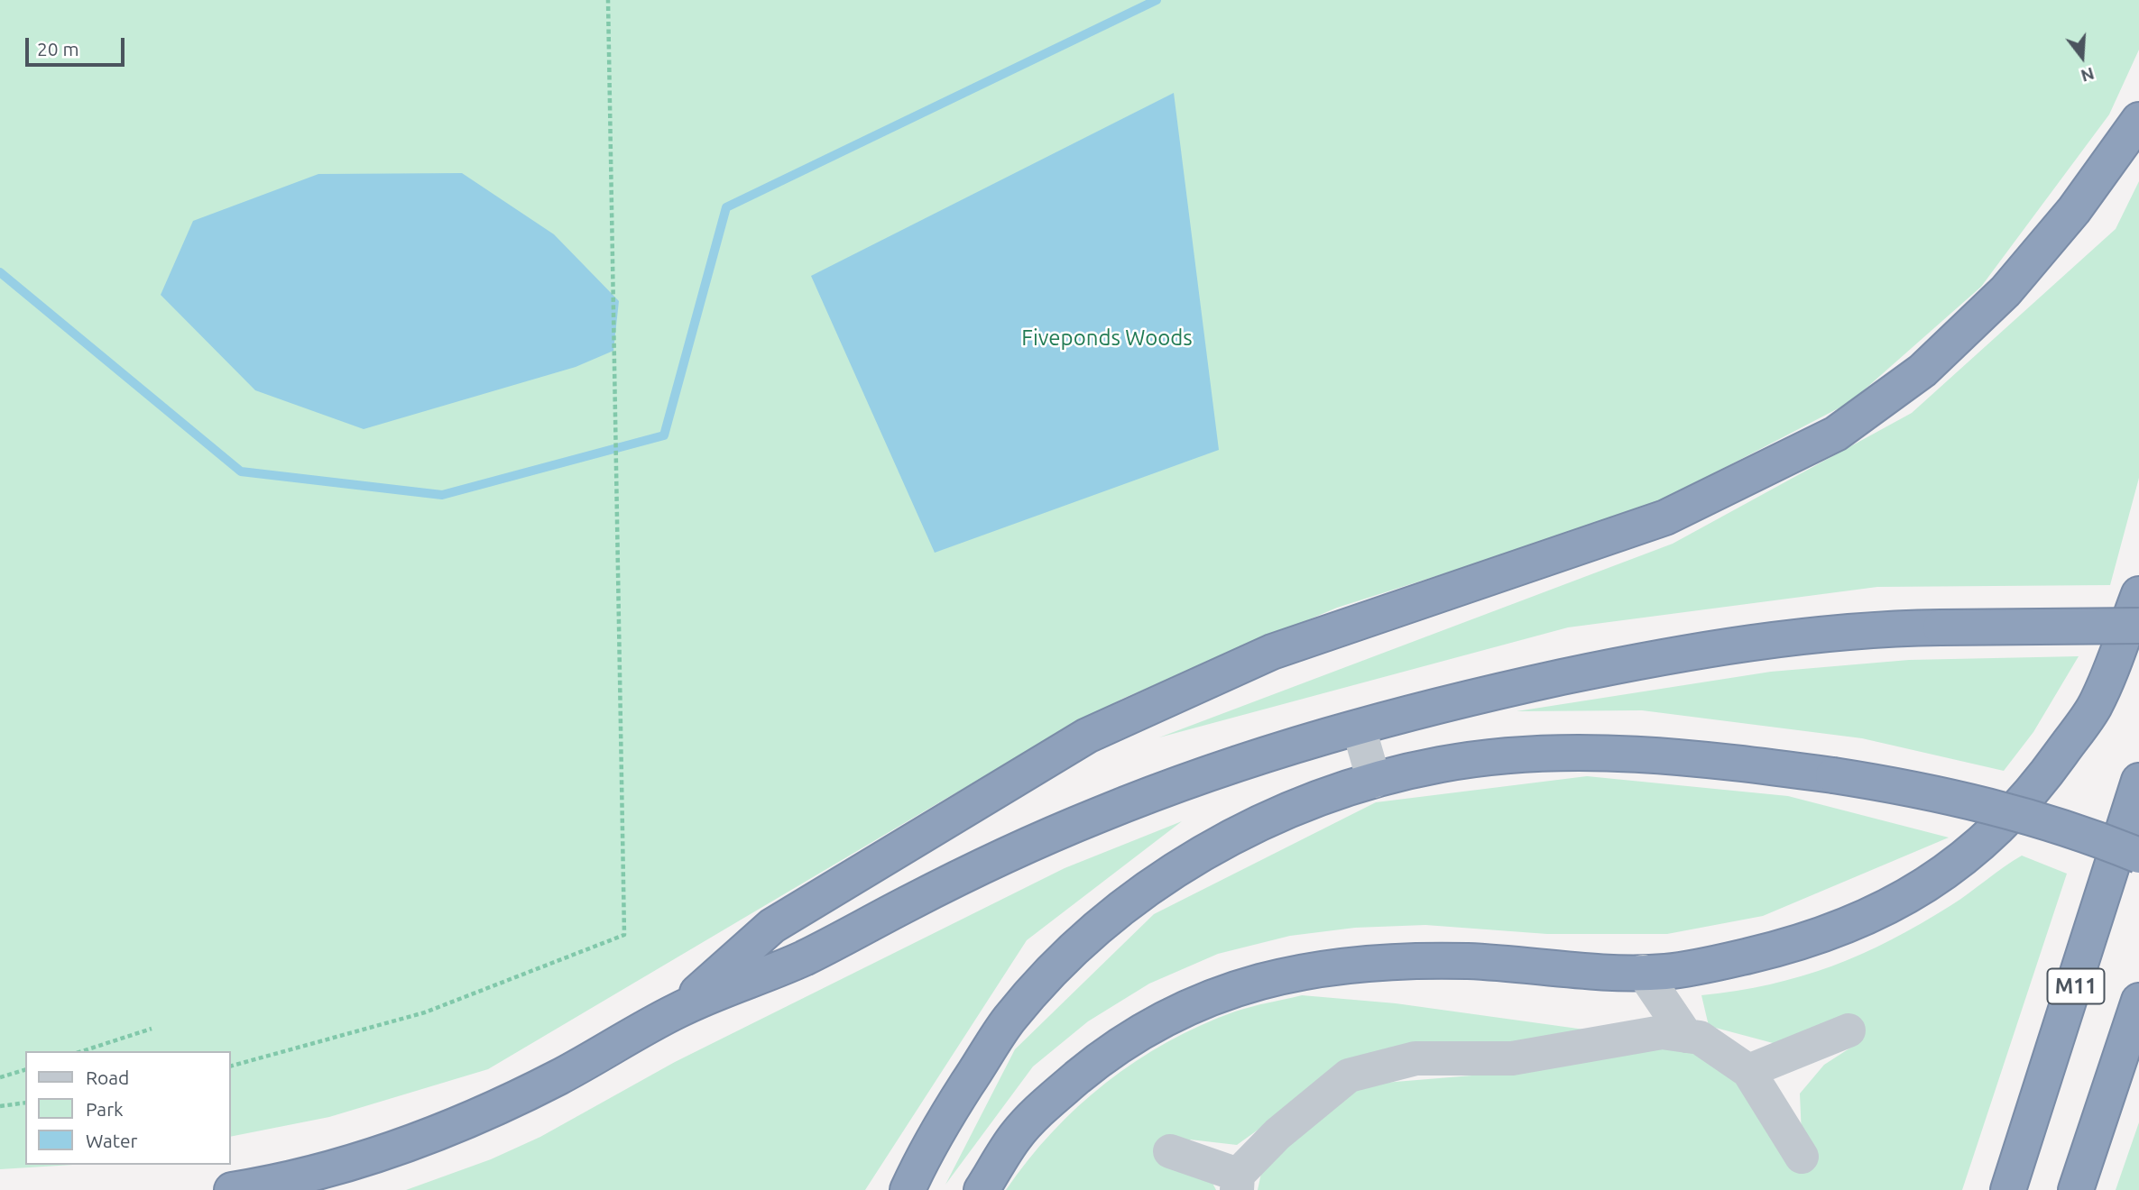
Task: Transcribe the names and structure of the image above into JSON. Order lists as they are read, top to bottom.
{
  "streets": {
    "highway": ["M11"]
  },
  "parks": ["Fiveponds Woods"],
  "legend": ["Road", "Park", "Water"],
  "scale_bar": "20 m",
  "north": "bottom"
}
